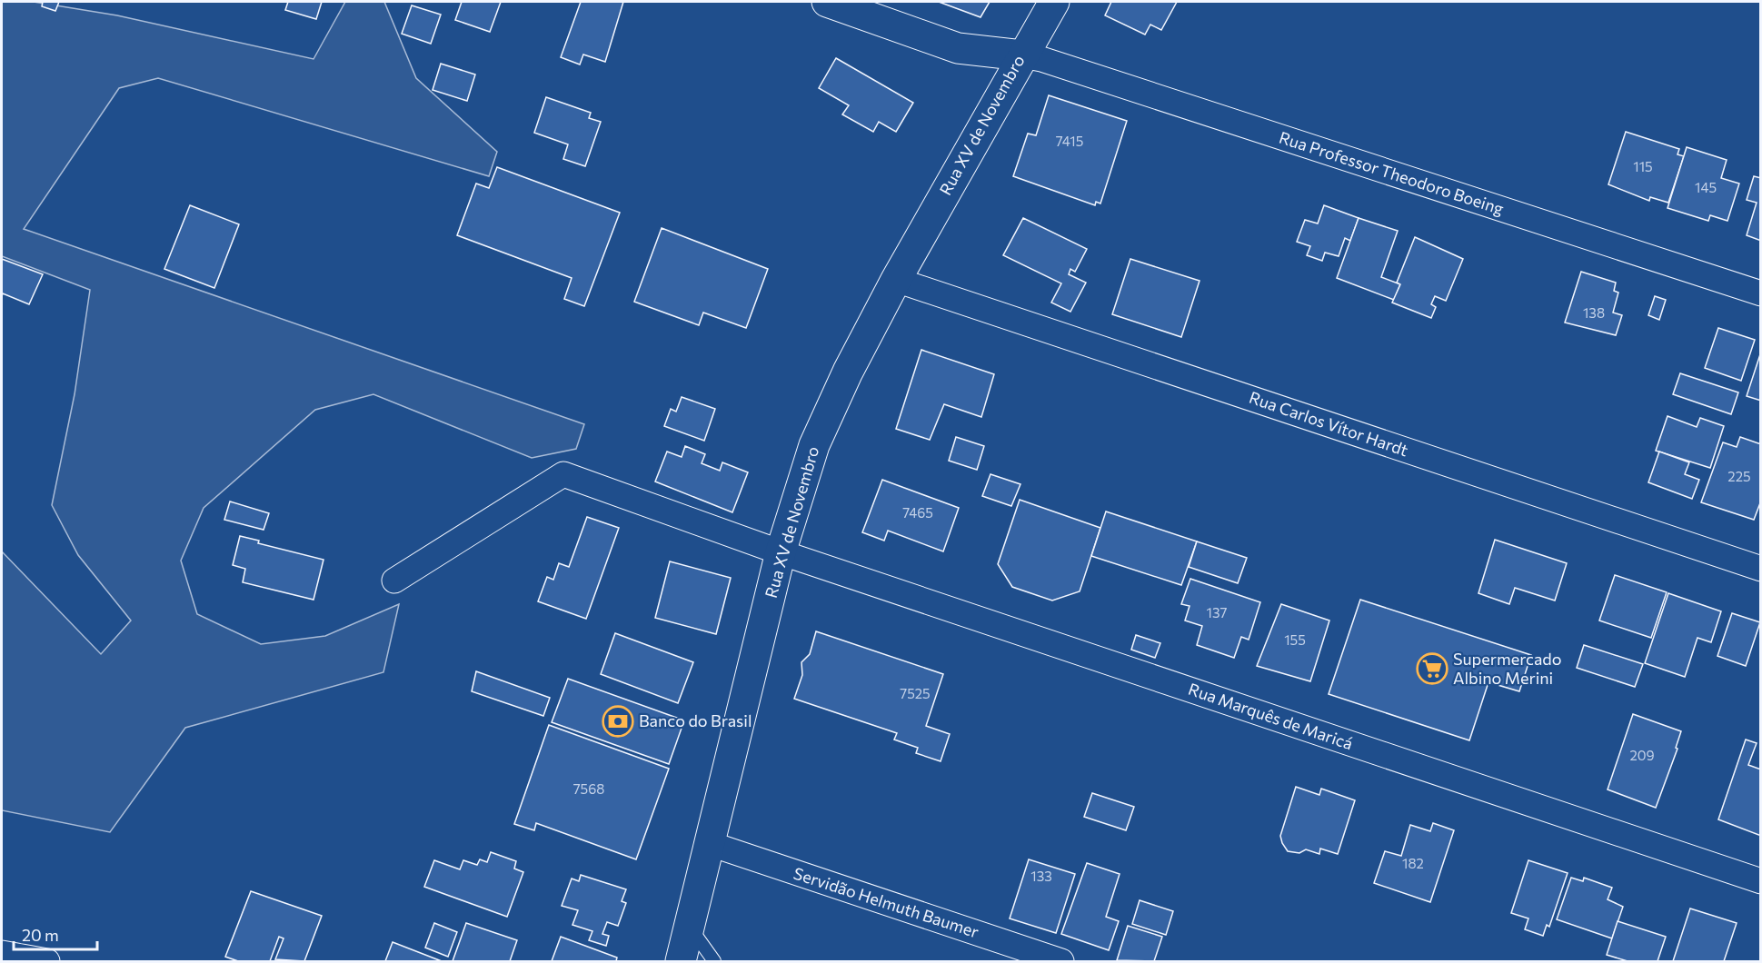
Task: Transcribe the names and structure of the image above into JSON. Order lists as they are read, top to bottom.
{
  "streets": {
    "main road": ["Rua XV de Novembro"],
    "street": [
      "Rua Professor Theodoro Boeing",
      "Rua Carlos Vítor Hardt",
      "Rua Marquês de Maricá",
      "Servidão Helmuth Baumer"
    ]
  },
  "crossings": [
    ["Rua XV de Novembro", "Rua Professor Theodoro Boeing"],
    ["Rua XV de Novembro", "Rua Carlos Vítor Hardt"],
    ["Rua XV de Novembro", "Rua Marquês de Maricá"],
    ["Rua XV de Novembro", "Servidão Helmuth Baumer"]
  ],
  "places": {
    "supermarket": ["Supermercado Albino Merini"],
    "bank": ["Banco do Brasil"]
  },
  "house_numbers": [
    "7415",
    "115",
    "145",
    "138",
    "225",
    "7465",
    "137",
    "155",
    "7525",
    "209",
    "7568",
    "182",
    "133"
  ],
  "scale_bar": "20 m"
}
